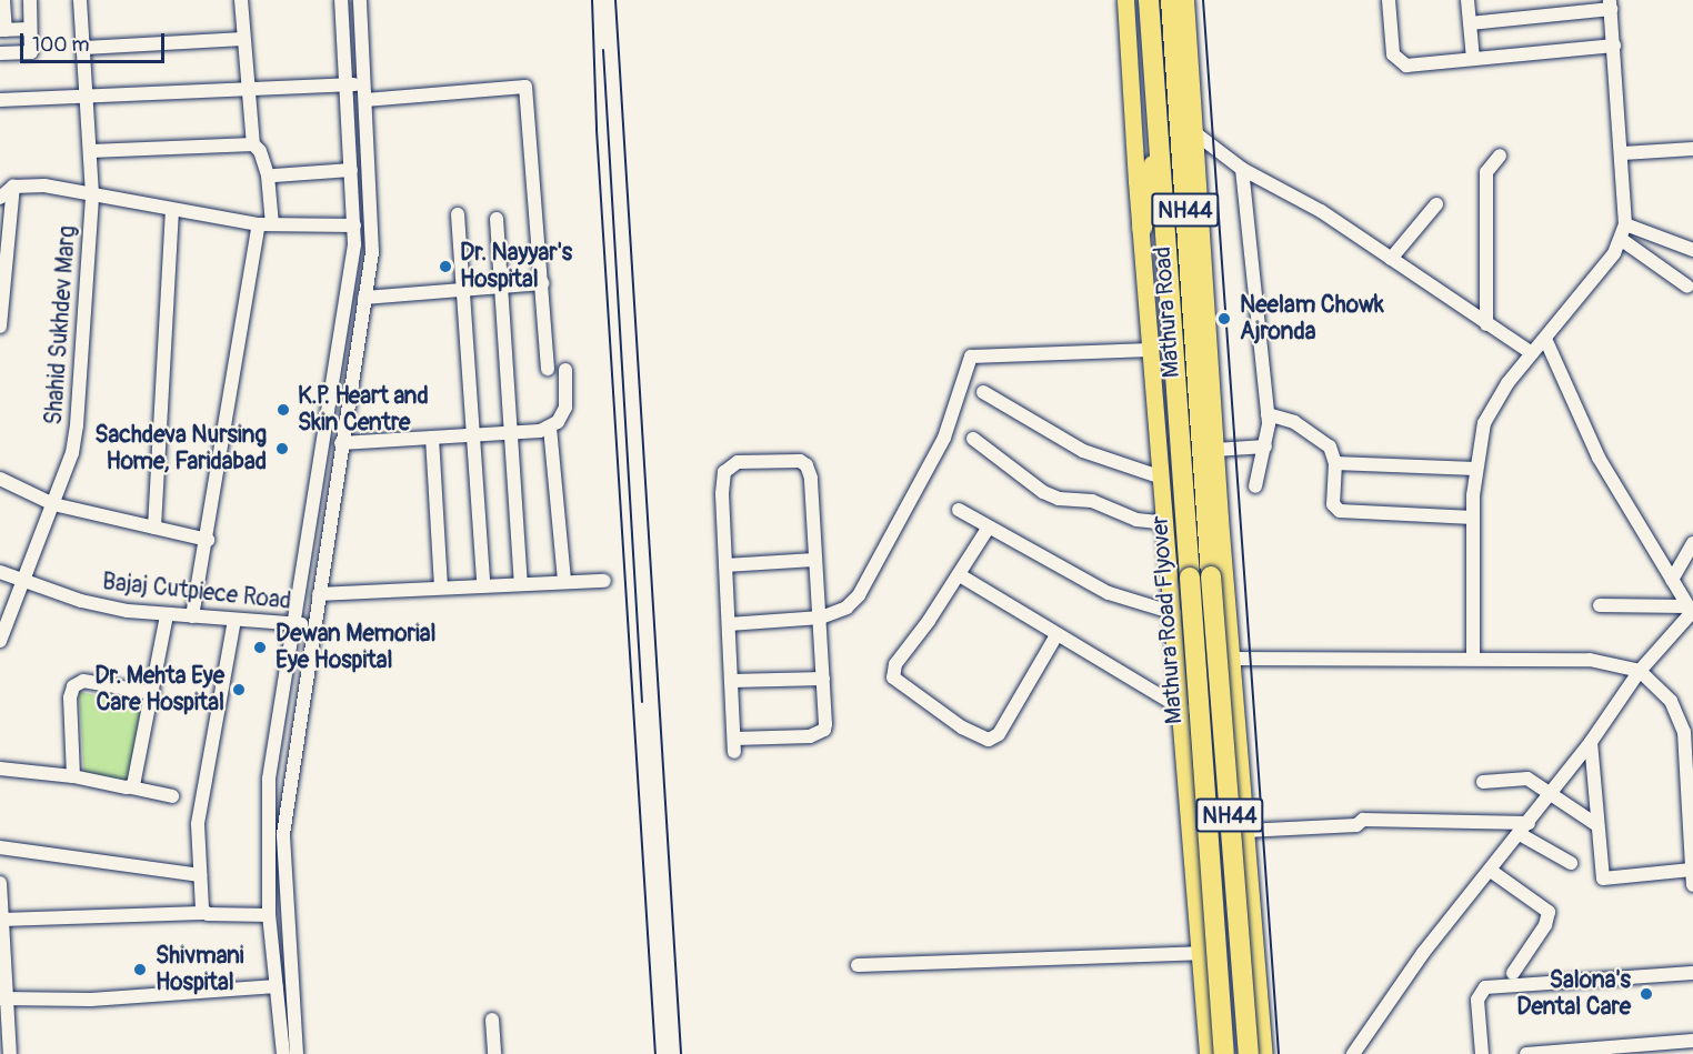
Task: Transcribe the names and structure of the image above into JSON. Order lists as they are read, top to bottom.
{
  "streets": {
    "highway": ["NH44", "Mathura Road", "Mathura Road Flyover"],
    "street": ["Shahid Sukhdev Marg", "Bajaj Cutpiece Road"]
  },
  "crossings": [
    ["NH44", "Mathura Road Flyover"],
    ["Mathura Road", "Mathura Road Flyover"],
    ["Shahid Sukhdev Marg", "Bajaj Cutpiece Road"]
  ],
  "places": [
    "Dr. Nayyar's Hospital",
    "Neelam Chowk Ajronda",
    "K.P. Heart and Skin Centre",
    "Sachdeva Nursing Home, Faridabad",
    "Dewan Memorial Eye Hospital",
    "Dr. Mehta Eye Care Hospital",
    "Shivmani Hospital",
    "Salona's Dental Care"
  ],
  "scale_bar": "100 m"
}
